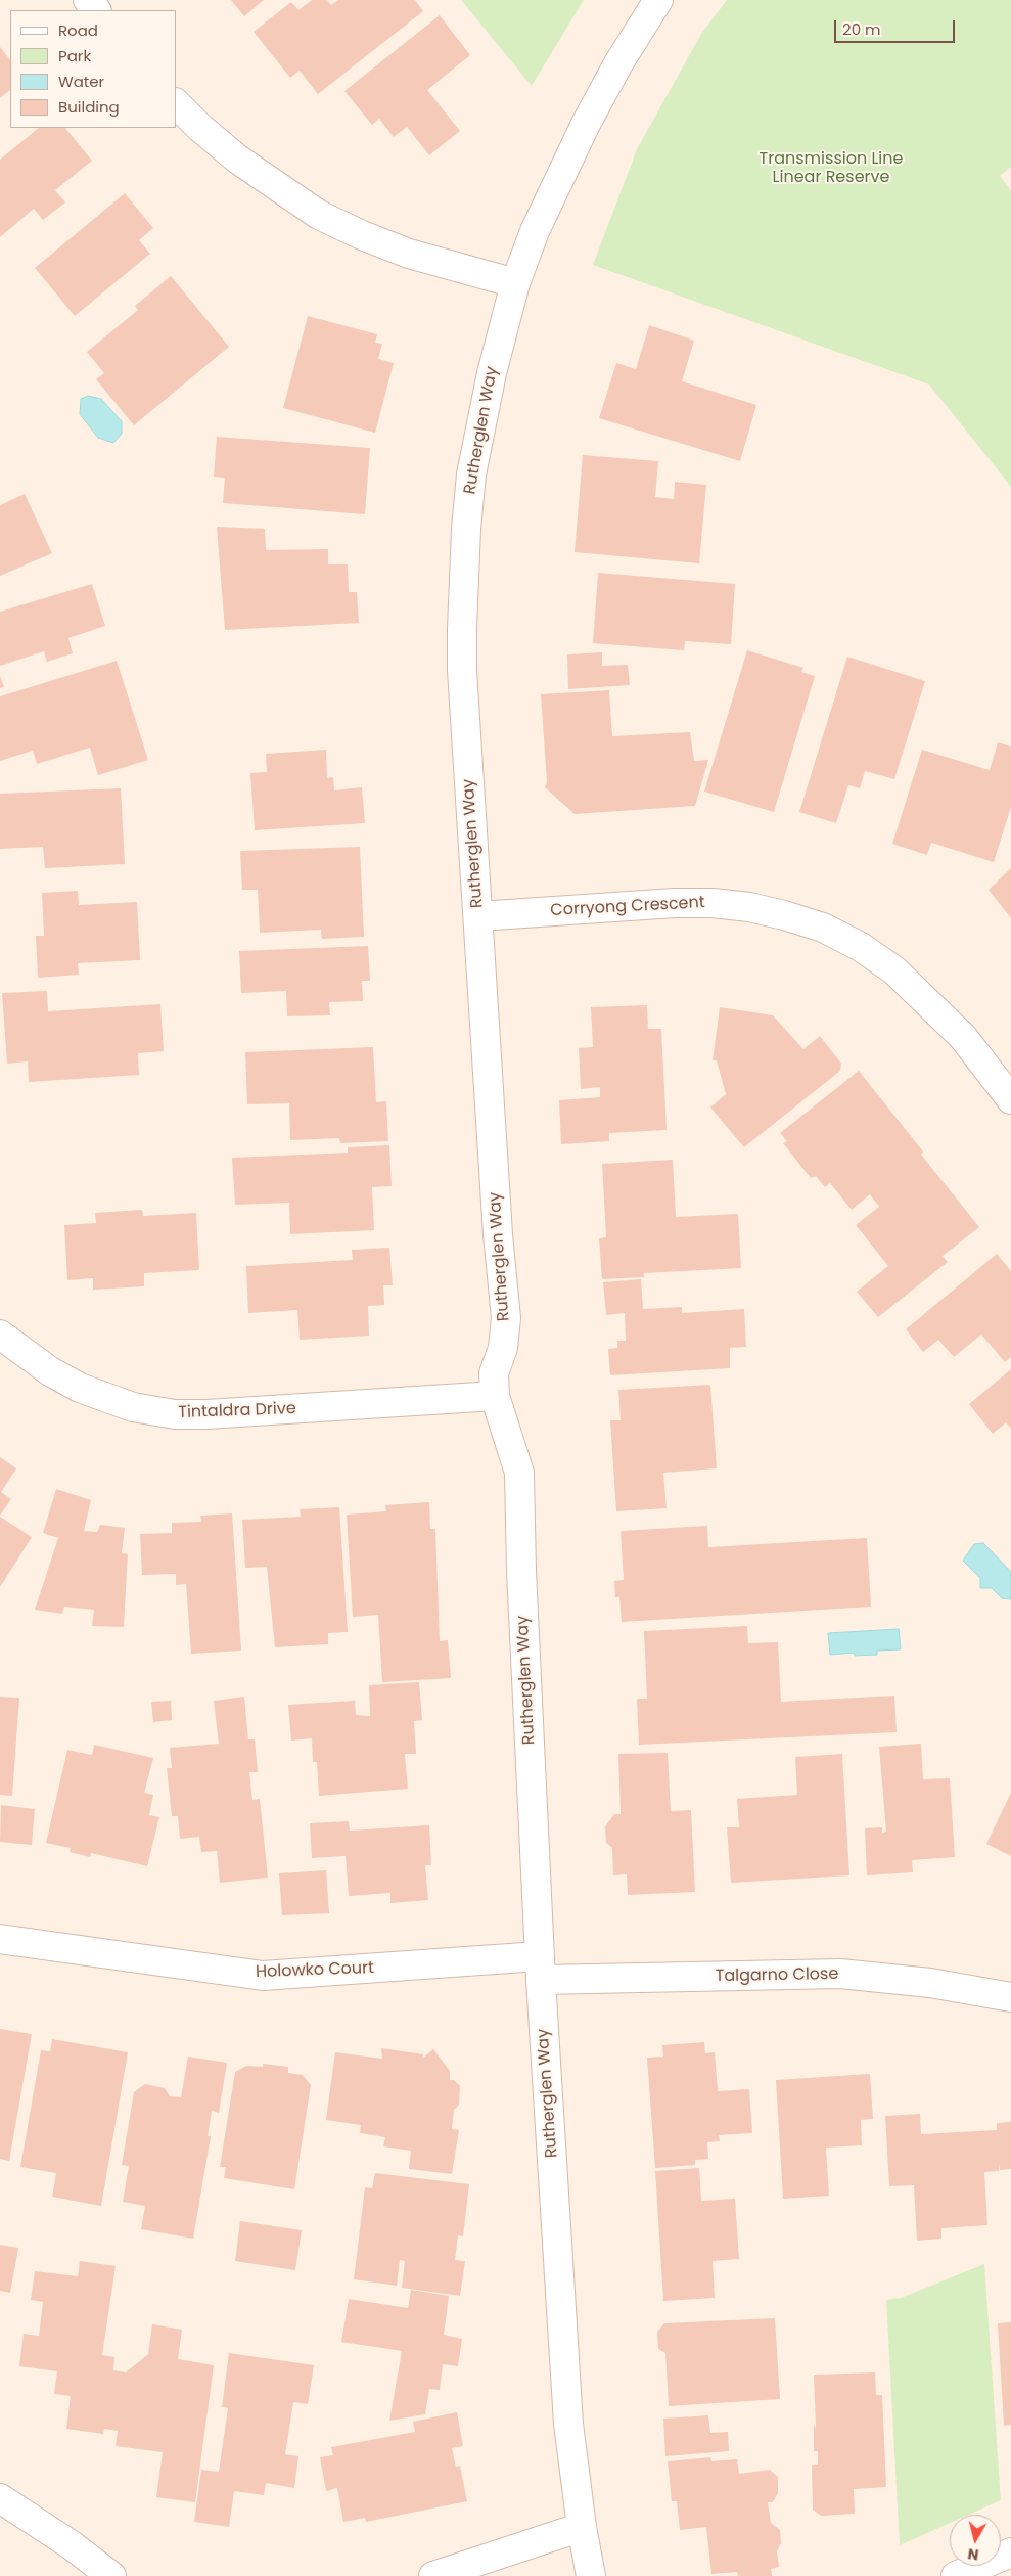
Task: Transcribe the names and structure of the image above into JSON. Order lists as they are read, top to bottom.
{
  "streets": {
    "street": [
      "Rutherglen Way",
      "Corryong Crescent",
      "Tintaldra Drive",
      "Holowko Court",
      "Talgarno Close"
    ]
  },
  "crossings": [
    ["Rutherglen Way", "Corryong Crescent"],
    ["Rutherglen Way", "Tintaldra Drive"],
    ["Rutherglen Way", "Holowko Court"],
    ["Rutherglen Way", "Talgarno Close"],
    ["Holowko Court", "Talgarno Close"]
  ],
  "parks": ["Transmission Line Linear Reserve"],
  "legend": [
    "Road",
    "Park",
    "Water",
    "Building"
  ],
  "scale_bar": "20 m",
  "north": "bottom"
}
